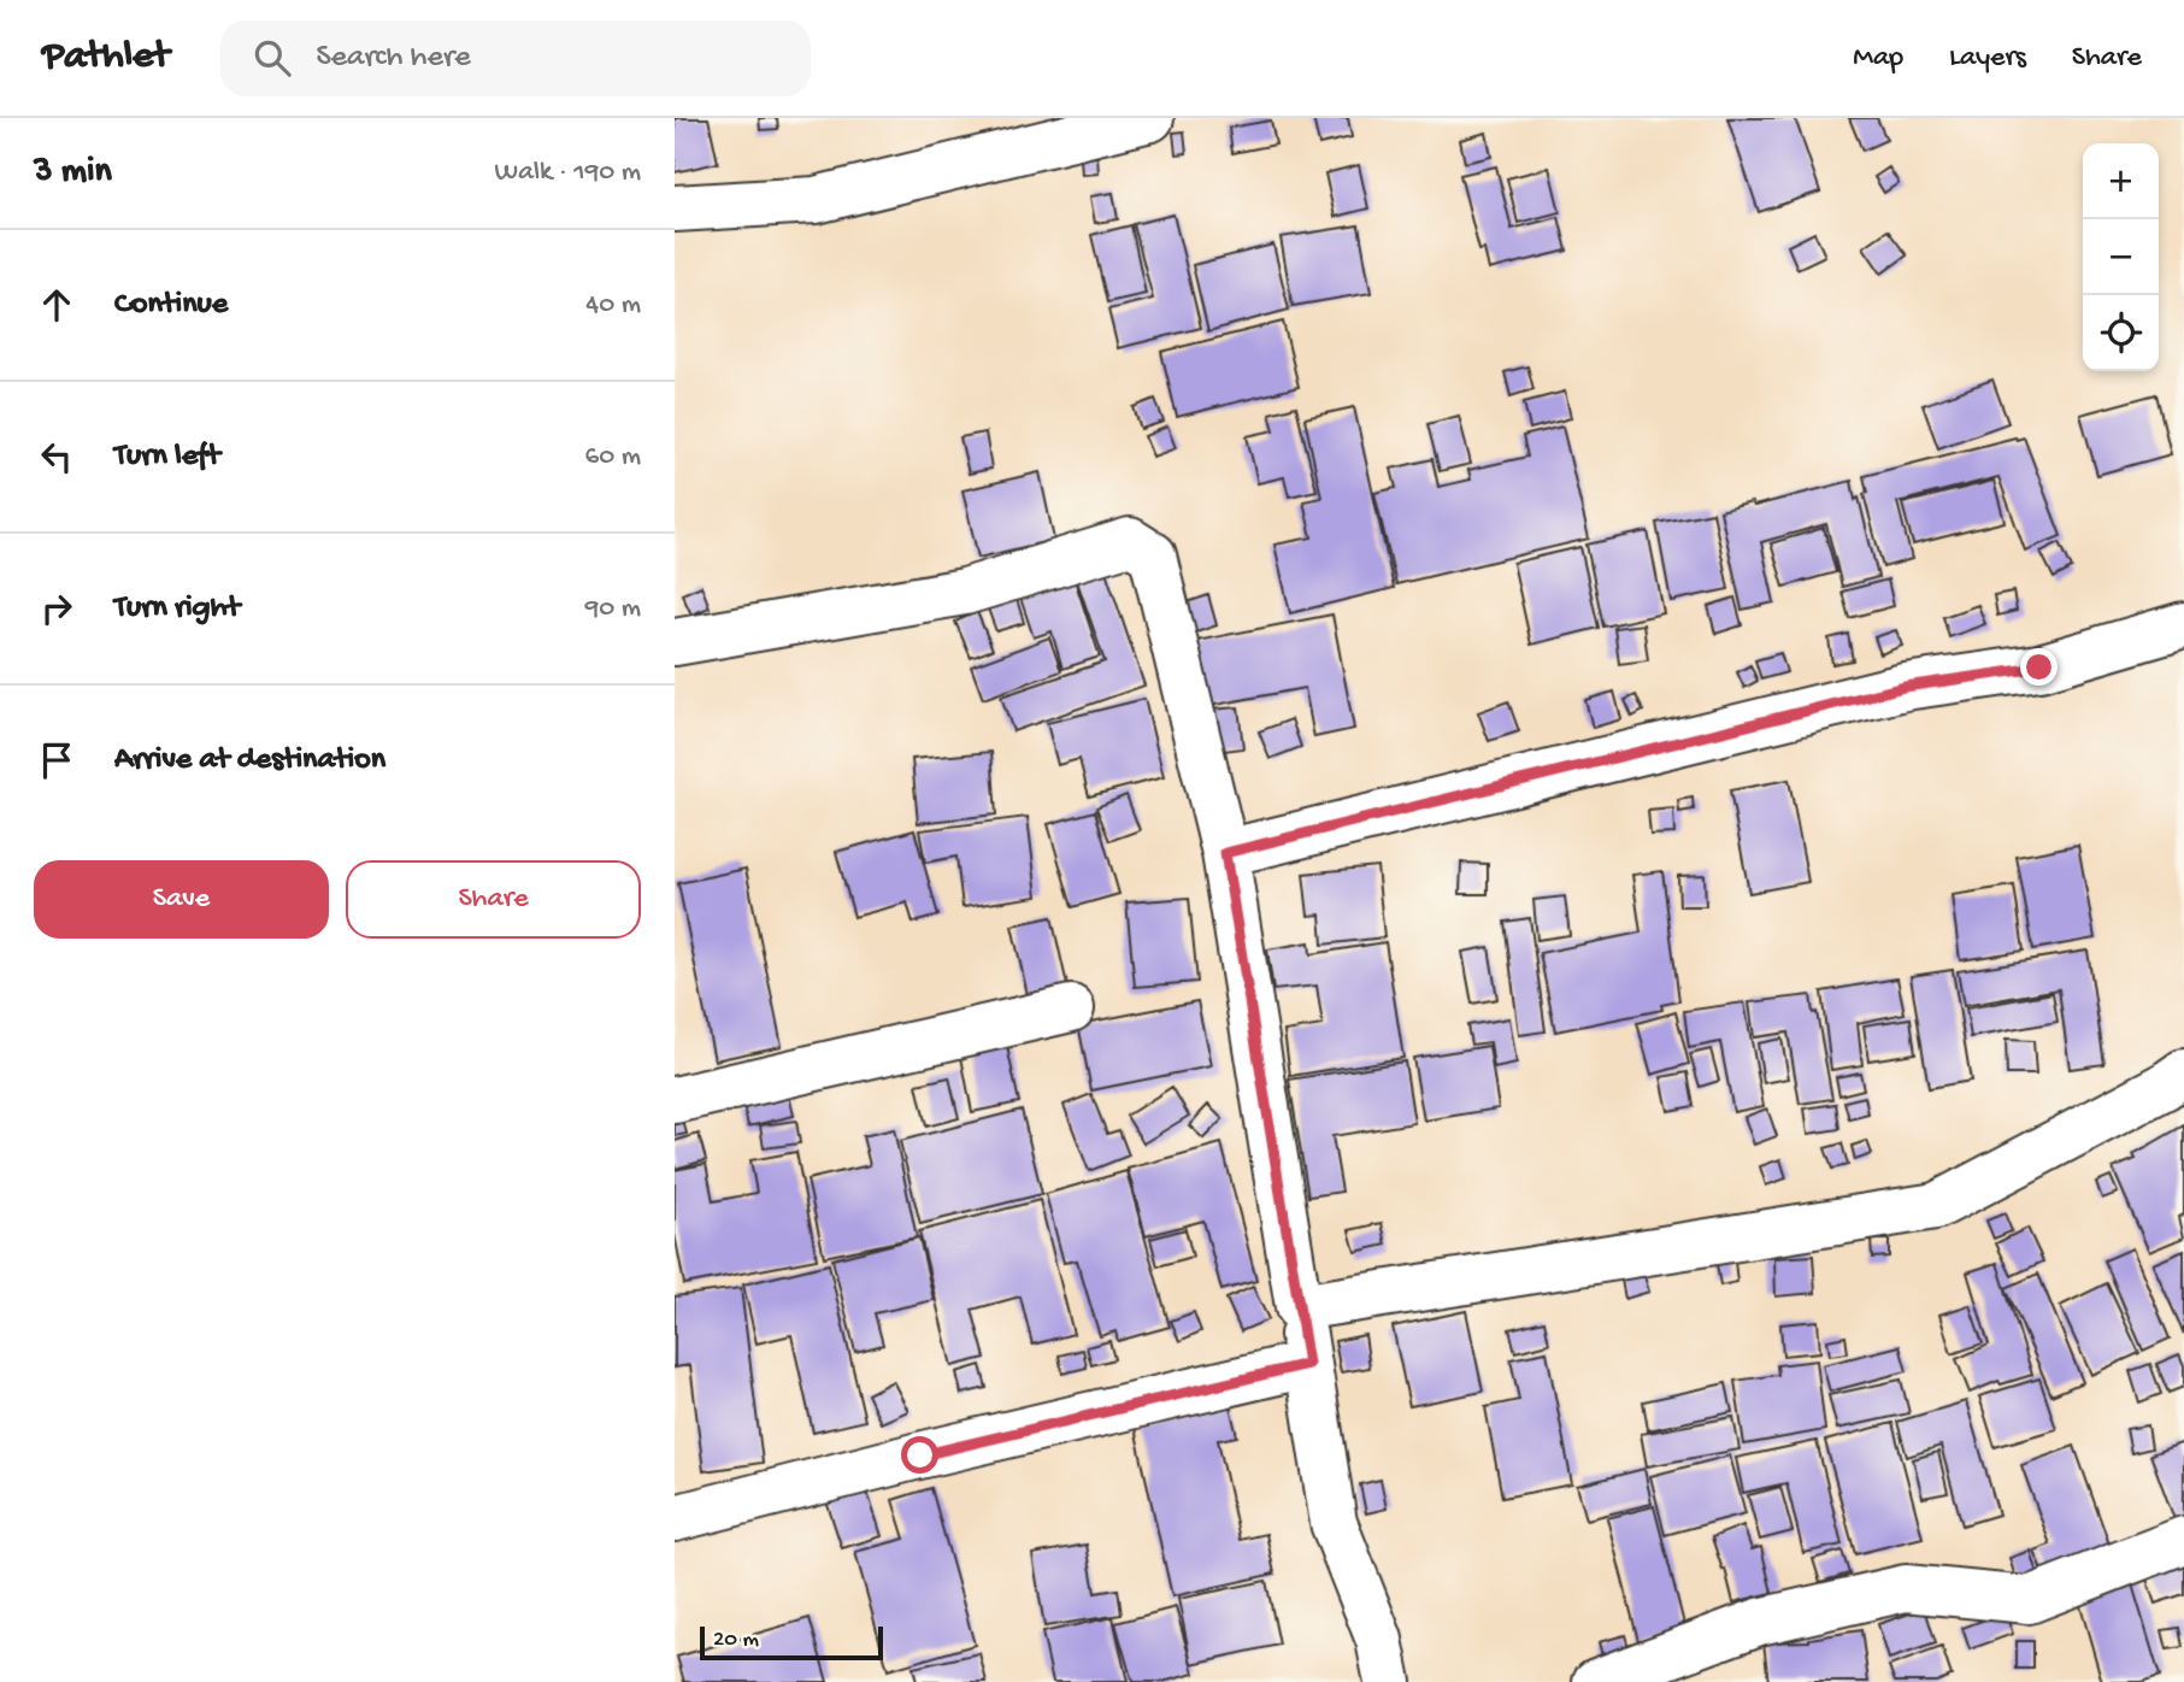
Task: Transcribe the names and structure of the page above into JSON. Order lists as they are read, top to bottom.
{
  "scale_bar": "20 m",
  "page": {
    "header": "Pathlet",
    "search": "Search here",
    "nav": ["Map", "Layers", "Share"],
    "heading": ["3 min", "Walk · 190 m"],
    "map_buttons": ["+", "−"],
    "list": [
      ["Continue", "40 m"],
      ["Turn left", "60 m"],
      ["Turn right", "90 m"],
      "Arrive at destination"
    ],
    "buttons": ["Save", "Share"],
    "scale": "20 m"
  }
}
